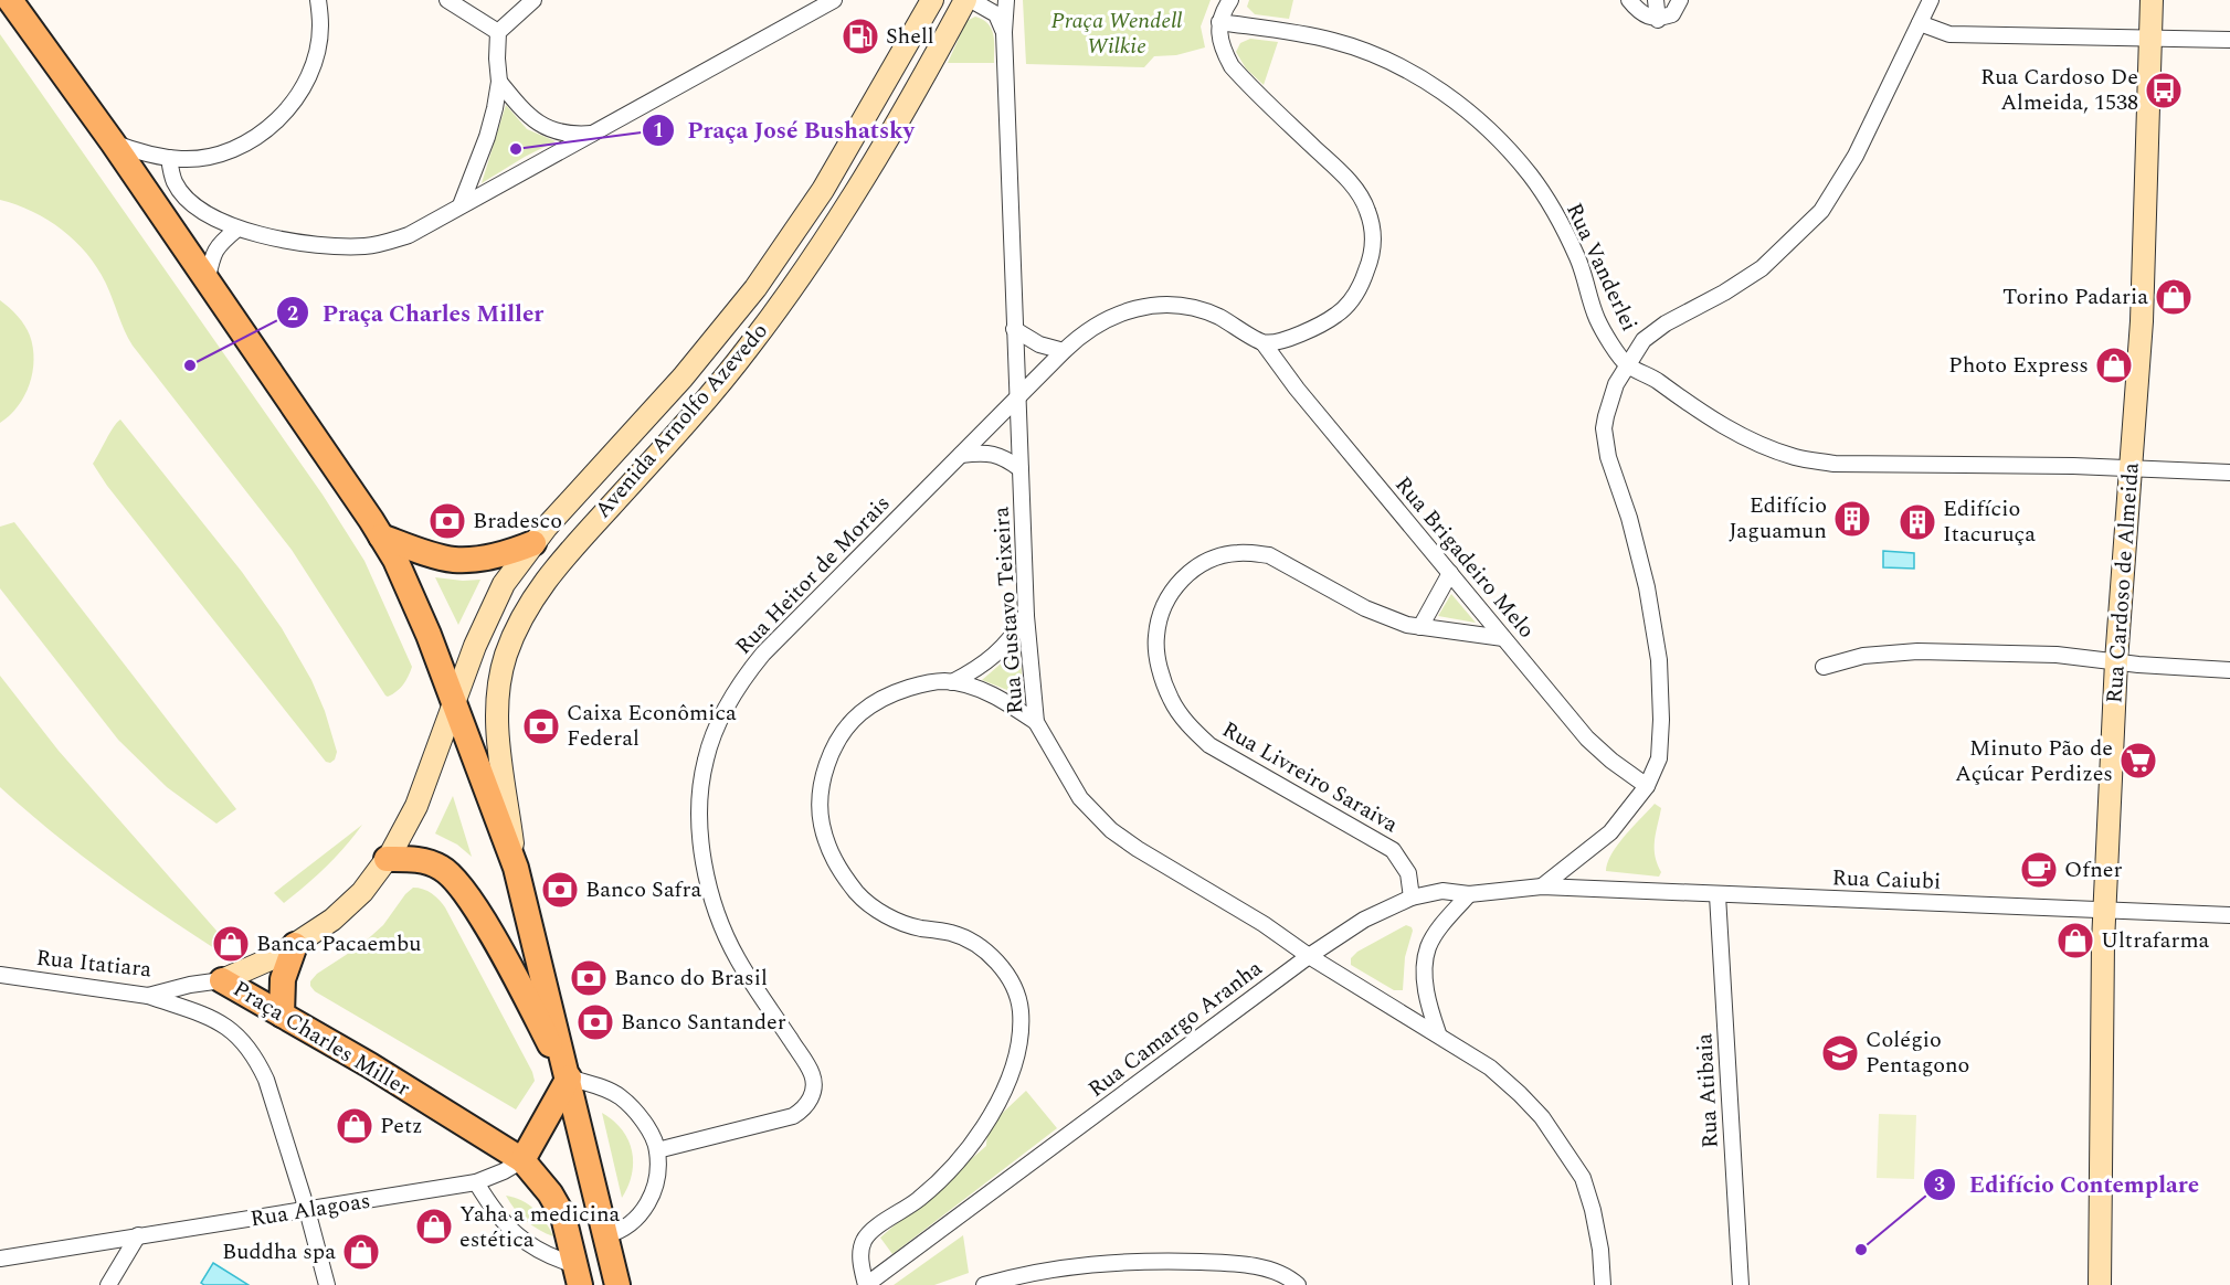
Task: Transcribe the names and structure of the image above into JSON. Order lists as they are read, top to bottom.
{
  "streets": {
    "main road": ["Avenida Arnolfo Azevedo", "Rua Cardoso de Almeida", "Praça Charles Miller"],
    "street": [
      "Rua Vanderlei",
      "Rua Brigadeiro Melo",
      "Rua Heitor de Morais",
      "Rua Gustavo Teixeira",
      "Rua Livreiro Saraiva",
      "Rua Caiubi",
      "Rua Itatiara",
      "Rua Camargo Aranha",
      "Rua Atibaia",
      "Rua Alagoas"
    ]
  },
  "crossings": [
    ["Rua Vanderlei", "Rua Cardoso de Almeida"],
    ["Avenida Arnolfo Azevedo", "Praça Charles Miller"],
    ["Rua Brigadeiro Melo", "Rua Heitor de Morais"],
    ["Rua Brigadeiro Melo", "Rua Livreiro Saraiva"],
    ["Rua Heitor de Morais", "Rua Gustavo Teixeira"],
    ["Rua Cardoso de Almeida", "Rua Caiubi"],
    ["Rua Gustavo Teixeira", "Rua Camargo Aranha"],
    ["Rua Livreiro Saraiva", "Rua Camargo Aranha"],
    ["Rua Caiubi", "Rua Camargo Aranha"],
    ["Rua Caiubi", "Rua Atibaia"],
    ["Rua Itatiara", "Praça Charles Miller"],
    ["Praça Charles Miller", "Rua Alagoas"]
  ],
  "parks": ["Praça Wendell Wilkie"],
  "places": {
    "fuel station": ["Shell"],
    "bus stop": ["Rua Cardoso De Almeida, 1538"],
    "other": ["Praça José Bushatsky", "Praça Charles Miller", "Edifício Contemplare"],
    "shop": [
      "Torino Padaria",
      "Photo Express",
      "Ultrafarma",
      "Banca Pacaembu",
      "Petz",
      "Yaha a medicina estética",
      "Buddha spa"
    ],
    "building": ["Edifício Jaguamun", "Edifício Itacuruça"],
    "bank": [
      "Bradesco",
      "Caixa Econômica Federal",
      "Banco Safra",
      "Banco do Brasil",
      "Banco Santander"
    ],
    "supermarket": ["Minuto Pão de Açúcar Perdizes"],
    "cafe": ["Ofner"],
    "school or university": ["Colégio Pentagono"]
  }
}
